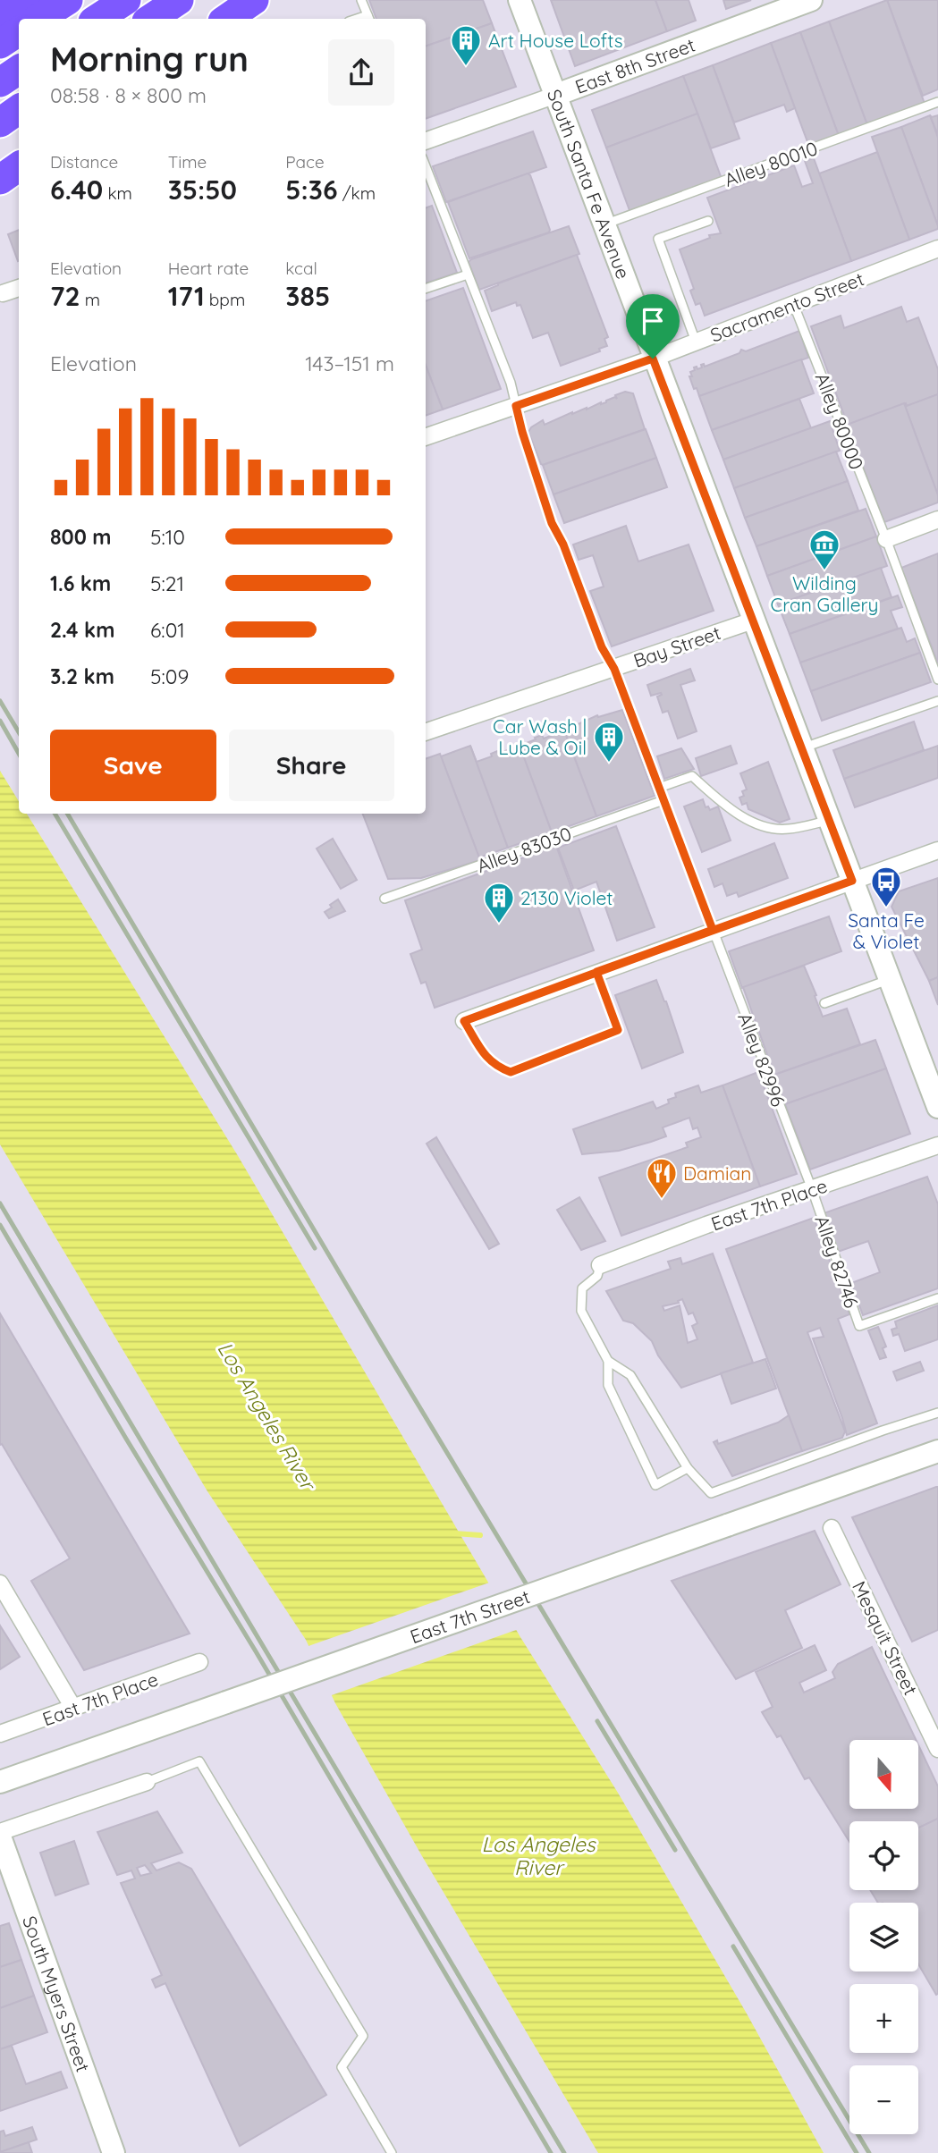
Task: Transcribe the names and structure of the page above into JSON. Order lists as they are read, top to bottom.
{
  "streets": {
    "main road": [
      "East 8th Street",
      "South Santa Fe Avenue",
      "East 7th Street",
      "South Myers Street"
    ],
    "street": [
      "Sacramento Street",
      "Bay Street",
      "East 7th Place",
      "Mesquit Street"
    ],
    "lane": [
      "Alley 80010",
      "Alley 80000",
      "Alley 83030",
      "Alley 82996",
      "Alley 82746"
    ]
  },
  "crossings": [
    ["East 8th Street", "South Santa Fe Avenue"],
    ["Alley 80010", "South Santa Fe Avenue"],
    ["South Santa Fe Avenue", "Sacramento Street"],
    ["South Santa Fe Avenue", "Bay Street"],
    ["Sacramento Street", "Alley 80000"],
    ["Sacramento Street", "Alley 82996"],
    ["Bay Street", "Alley 82996"],
    ["Alley 83030", "Alley 82996"],
    ["Alley 82996", "East 7th Place"],
    ["Alley 82996", "Alley 82746"],
    ["East 7th Place", "Alley 82746"]
  ],
  "water": ["Los Angeles River"],
  "places": {
    "building": ["Art House Lofts", "Car Wash | Lube & Oil", "2130 Violet"],
    "museum": ["Wilding Cran Gallery"],
    "bus stop": ["Santa Fe & Violet"],
    "restaurant": ["Damian"]
  },
  "north": "bottom",
  "page": {
    "heading": ["Morning run", "08:58 · 8 × 800 m"],
    "stats": [
      ["Distance", "6.40 km"],
      ["Time", "35:50"],
      ["Pace", "5:36 /km"],
      ["Elevation", "72 m"],
      ["Heart rate", "171 bpm"],
      ["kcal", "385"]
    ],
    "chart": ["Elevation", "143–151 m"],
    "list": [
      {
        "name": "800 m",
        "note": "5:10"
      },
      {
        "name": "1.6 km",
        "note": "5:21"
      },
      {
        "name": "2.4 km",
        "note": "6:01"
      },
      {
        "name": "3.2 km",
        "note": "5:09"
      }
    ],
    "buttons": ["Save", "Share"],
    "map_buttons": ["+", "−"]
  }
}
